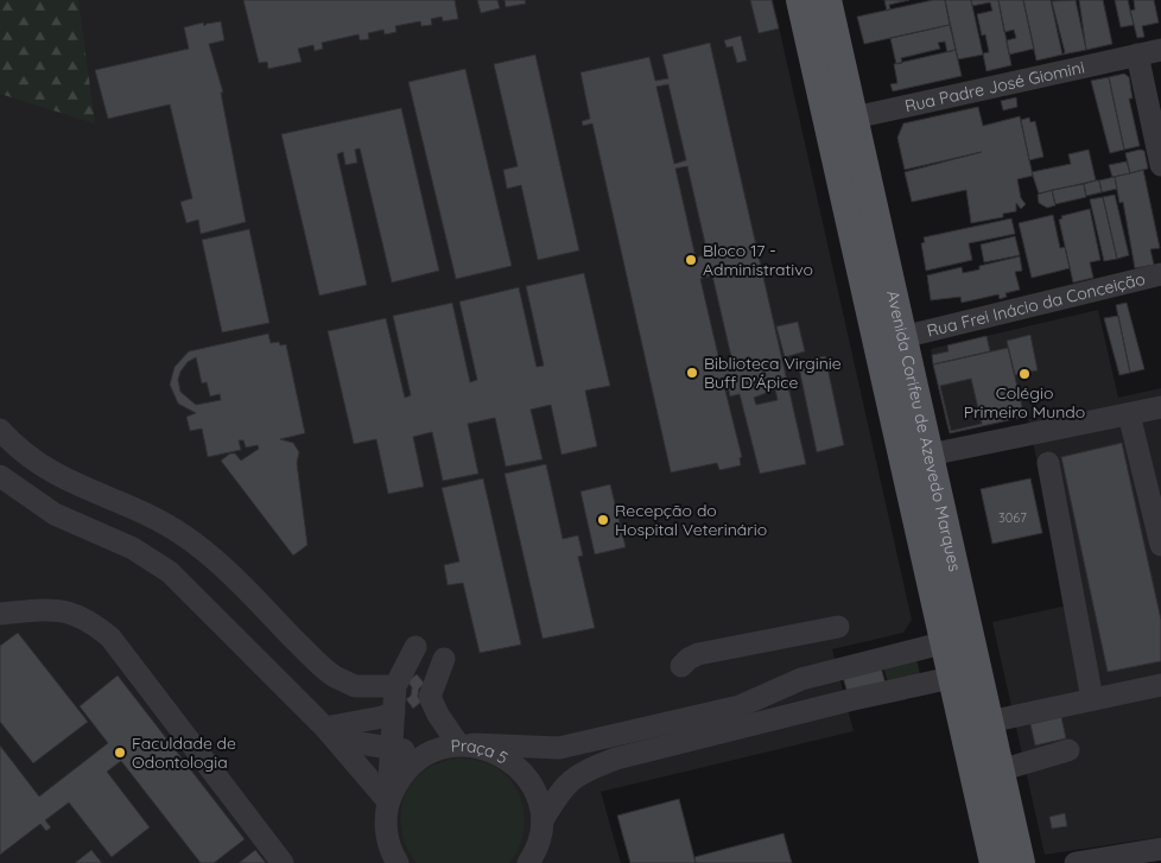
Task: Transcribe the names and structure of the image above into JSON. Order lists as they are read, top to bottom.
{
  "streets": {
    "main road": ["Avenida Corifeu de Azevedo Marques"],
    "street": ["Rua Padre José Giomini", "Rua Frei Inácio da Conceição", "Praça 5"]
  },
  "crossings": [
    ["Rua Padre José Giomini", "Avenida Corifeu de Azevedo Marques"],
    ["Rua Frei Inácio da Conceição", "Avenida Corifeu de Azevedo Marques"]
  ],
  "places": [
    "Bloco 17 - Administrativo",
    "Biblioteca Virginie Buff D'Ápice",
    "Colégio Primeiro Mundo",
    "Recepção do Hospital Veterinário",
    "Faculdade de Odontologia"
  ],
  "house_numbers": ["3067"]
}
